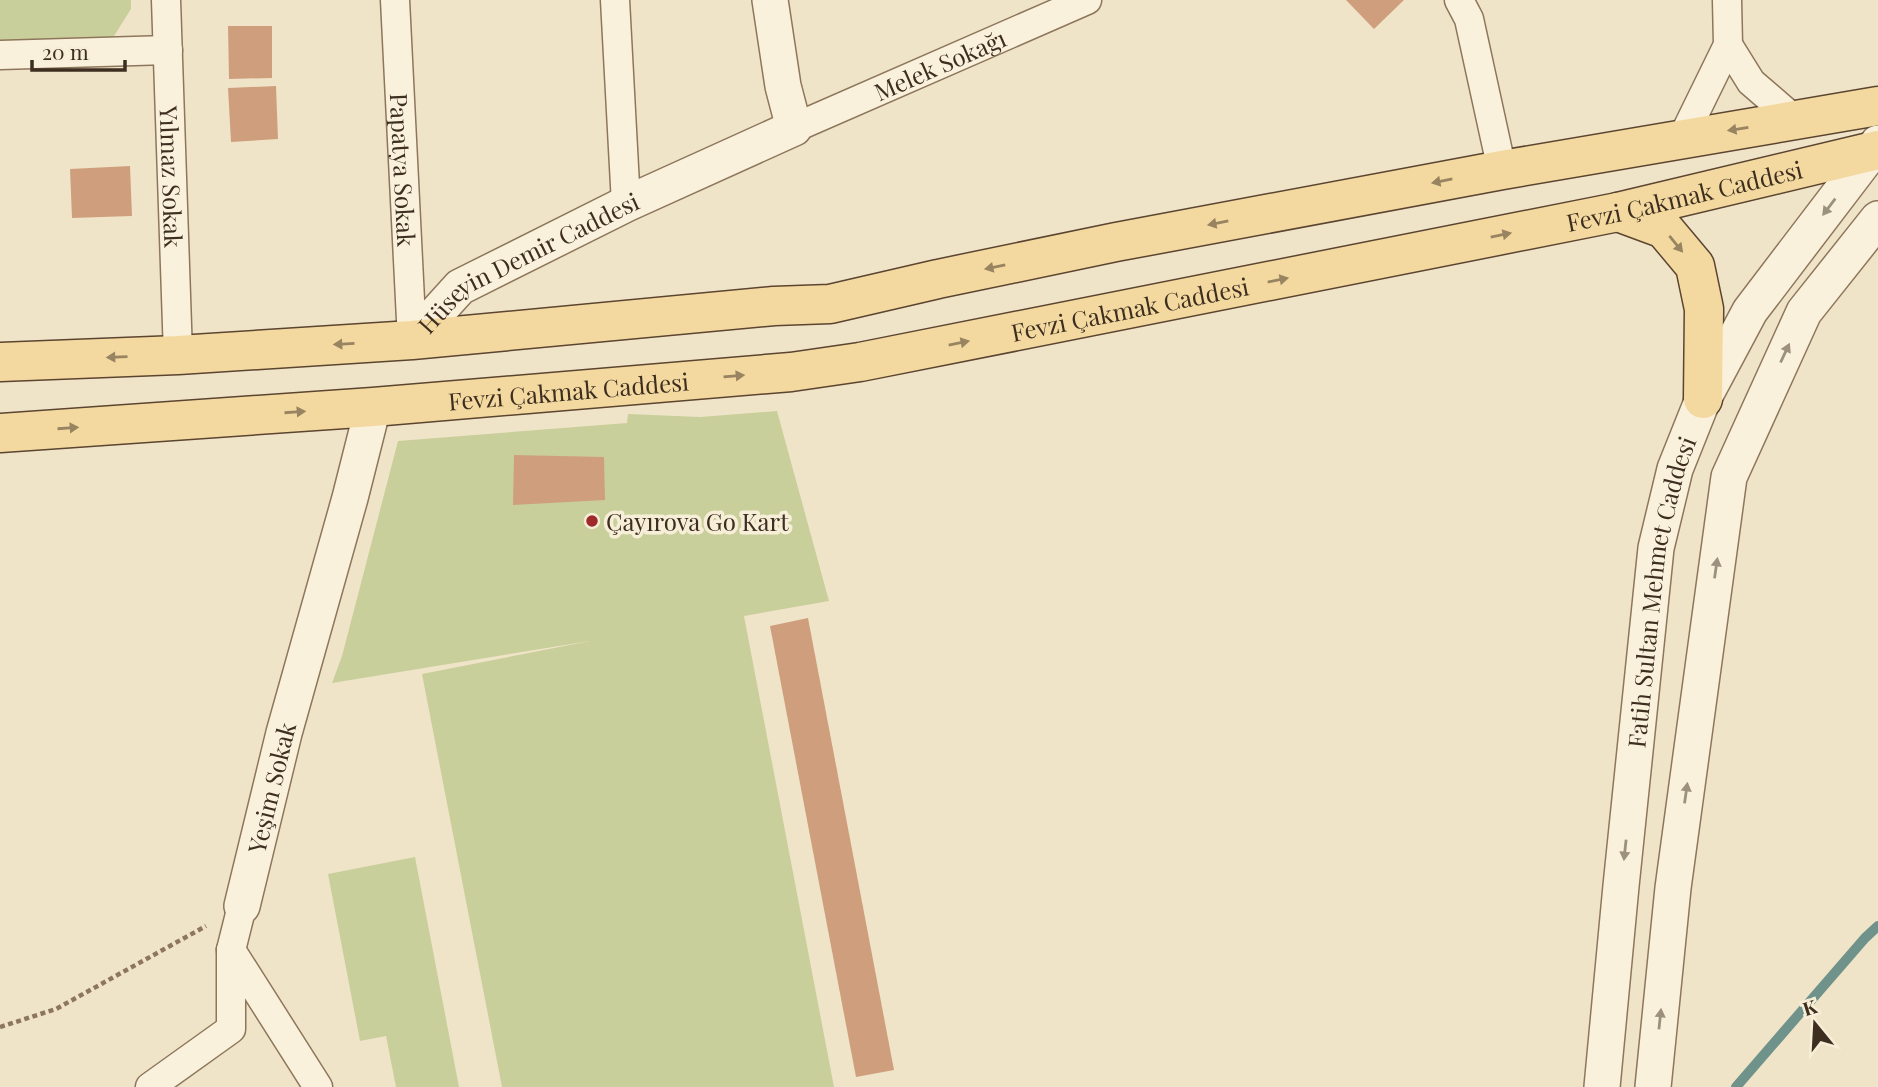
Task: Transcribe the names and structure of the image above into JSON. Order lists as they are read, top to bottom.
{
  "streets": {
    "main road": ["Fevzi Çakmak Caddesi", "Hüseyin Demir Caddesi"],
    "street": [
      "Melek Sokağı",
      "Papatya Sokak",
      "Yılmaz Sokak",
      "Fatih Sultan Mehmet Caddesi",
      "Yeşim Sokak"
    ]
  },
  "crossings": [
    ["Melek Sokağı", "Hüseyin Demir Caddesi"],
    ["Papatya Sokak", "Fevzi Çakmak Caddesi"],
    ["Papatya Sokak", "Hüseyin Demir Caddesi"],
    ["Yılmaz Sokak", "Hüseyin Demir Caddesi"],
    ["Fevzi Çakmak Caddesi", "Hüseyin Demir Caddesi"],
    ["Fevzi Çakmak Caddesi", "Fatih Sultan Mehmet Caddesi"],
    ["Fevzi Çakmak Caddesi", "Yeşim Sokak"]
  ],
  "places": ["Çayırova Go Kart"],
  "scale_bar": "20 m",
  "north": "top"
}
